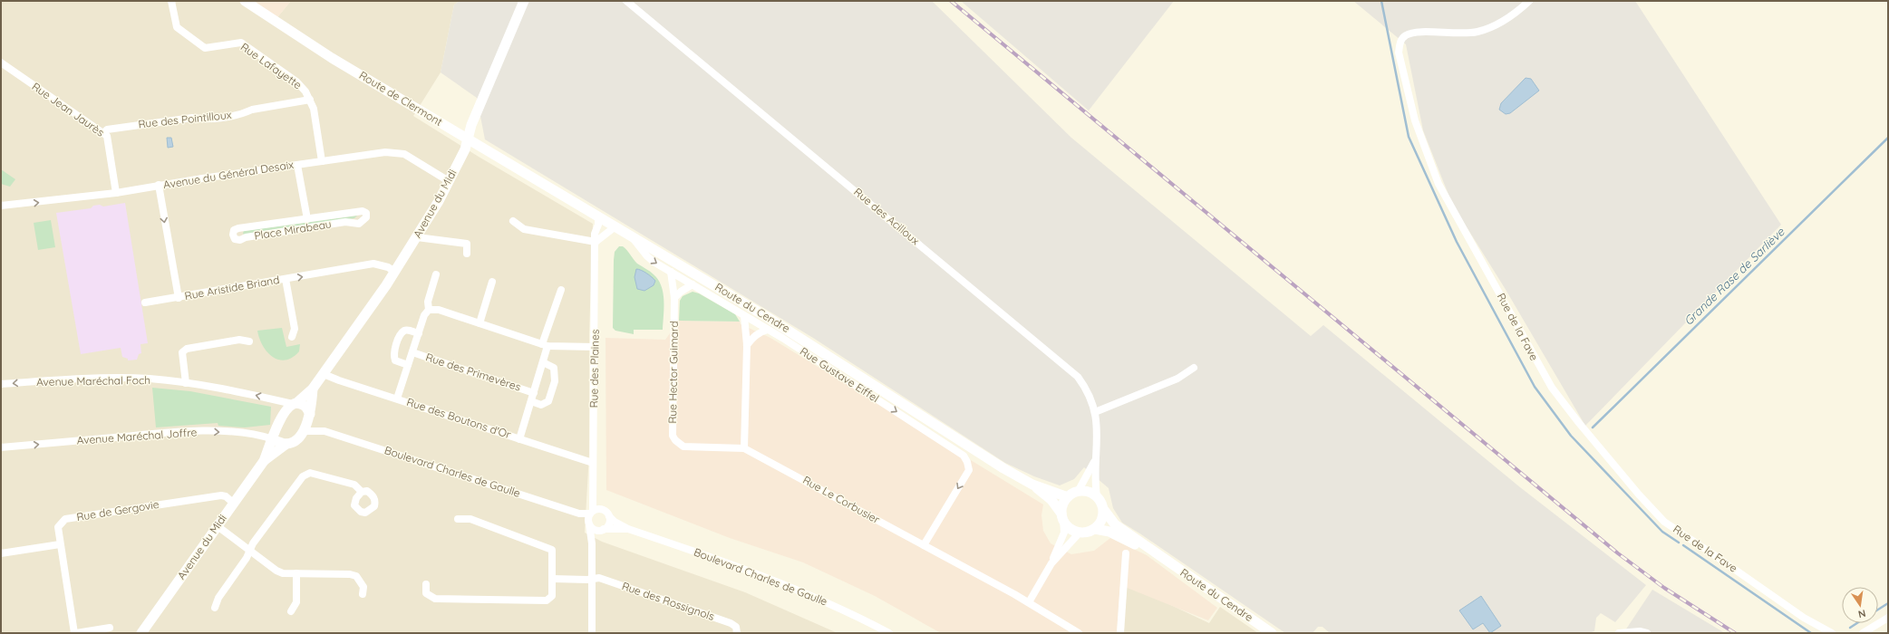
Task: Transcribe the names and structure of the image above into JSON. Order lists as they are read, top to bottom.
{
  "streets": {
    "main road": ["Route de Clermont", "Avenue du Midi", "Route du Cendre"],
    "street": [
      "Rue Lafayette",
      "Rue Jean Jaurès",
      "Rue des Pointilloux",
      "Avenue du Général Desaix",
      "Rue des Acilloux",
      "Place Mirabeau",
      "Rue Aristide Briand",
      "Rue de la Fave",
      "Rue des Plaines",
      "Rue des Primevères",
      "Rue Hector Guimard",
      "Rue Gustave Eiffel",
      "Avenue Maréchal Foch",
      "Rue des Boutons d'Or",
      "Avenue Maréchal Joffre",
      "Boulevard Charles de Gaulle",
      "Rue Le Corbusier",
      "Rue de Gergovie",
      "Rue des Rossignols"
    ]
  },
  "crossings": [
    ["Rue Lafayette", "Rue des Pointilloux"],
    ["Rue Lafayette", "Avenue du Général Desaix"],
    ["Route de Clermont", "Avenue du Midi"],
    ["Route de Clermont", "Route du Cendre"],
    ["Rue Jean Jaurès", "Rue des Pointilloux"],
    ["Rue Jean Jaurès", "Avenue du Général Desaix"],
    ["Avenue du Général Desaix", "Avenue du Midi"],
    ["Avenue du Général Desaix", "Place Mirabeau"],
    ["Avenue du Général Desaix", "Rue Aristide Briand"],
    ["Avenue du Midi", "Rue Aristide Briand"],
    ["Avenue du Midi", "Route du Cendre"],
    ["Avenue du Midi", "Avenue Maréchal Foch"],
    ["Avenue du Midi", "Rue des Boutons d'Or"],
    ["Avenue du Midi", "Avenue Maréchal Joffre"],
    ["Avenue du Midi", "Boulevard Charles de Gaulle"],
    ["Avenue du Midi", "Rue de Gergovie"],
    ["Rue des Acilloux", "Route du Cendre"],
    ["Route du Cendre", "Rue des Plaines"],
    ["Route du Cendre", "Rue Gustave Eiffel"],
    ["Rue des Plaines", "Rue des Boutons d'Or"],
    ["Rue des Plaines", "Boulevard Charles de Gaulle"],
    ["Rue des Plaines", "Rue des Rossignols"],
    ["Rue Hector Guimard", "Rue Gustave Eiffel"],
    ["Rue Hector Guimard", "Rue Le Corbusier"],
    ["Rue Gustave Eiffel", "Rue Le Corbusier"]
  ],
  "one_way": ["Rue Gustave Eiffel", "Avenue Maréchal Foch", "Avenue Maréchal Joffre"],
  "water": ["Grande Rase de Sarliève"],
  "north": "bottom"
}
